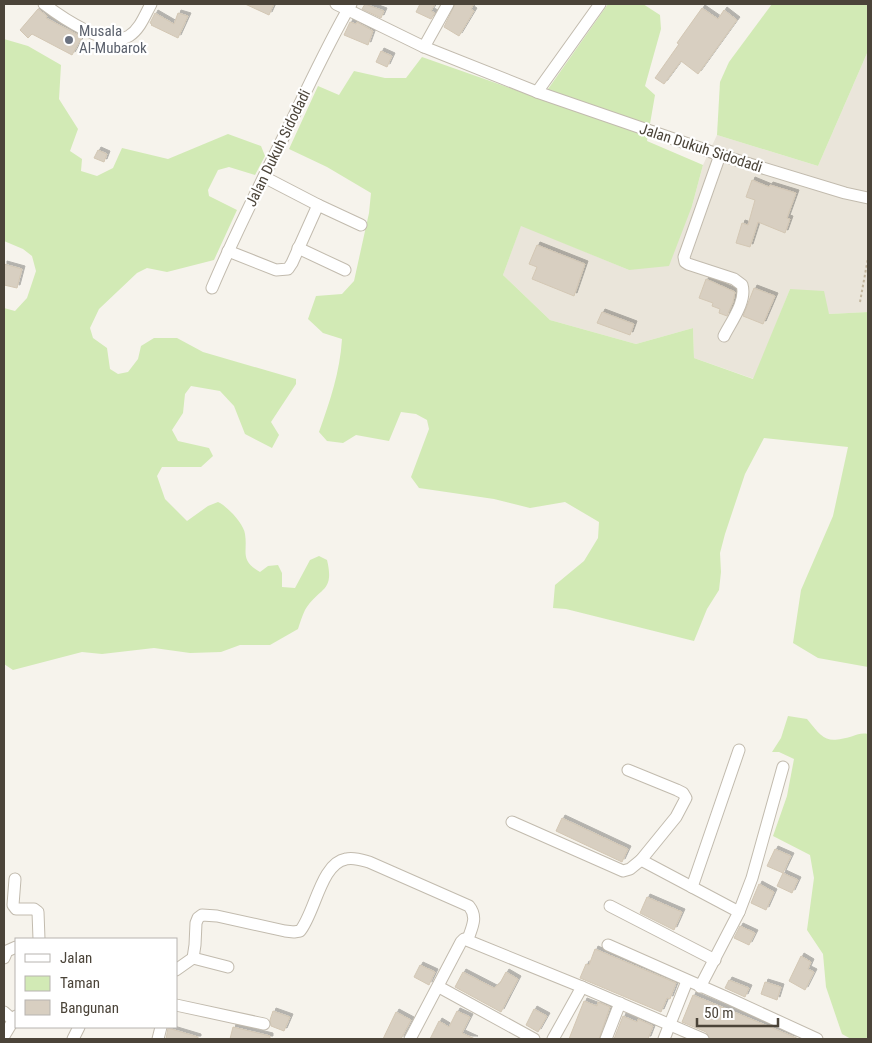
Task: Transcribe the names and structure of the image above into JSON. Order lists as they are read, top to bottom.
{
  "streets": {
    "street": ["Jalan Dukuh Sidodadi"]
  },
  "places": ["Musala Al-Mubarok"],
  "legend": ["Jalan", "Taman", "Bangunan"],
  "scale_bar": "50 m"
}
